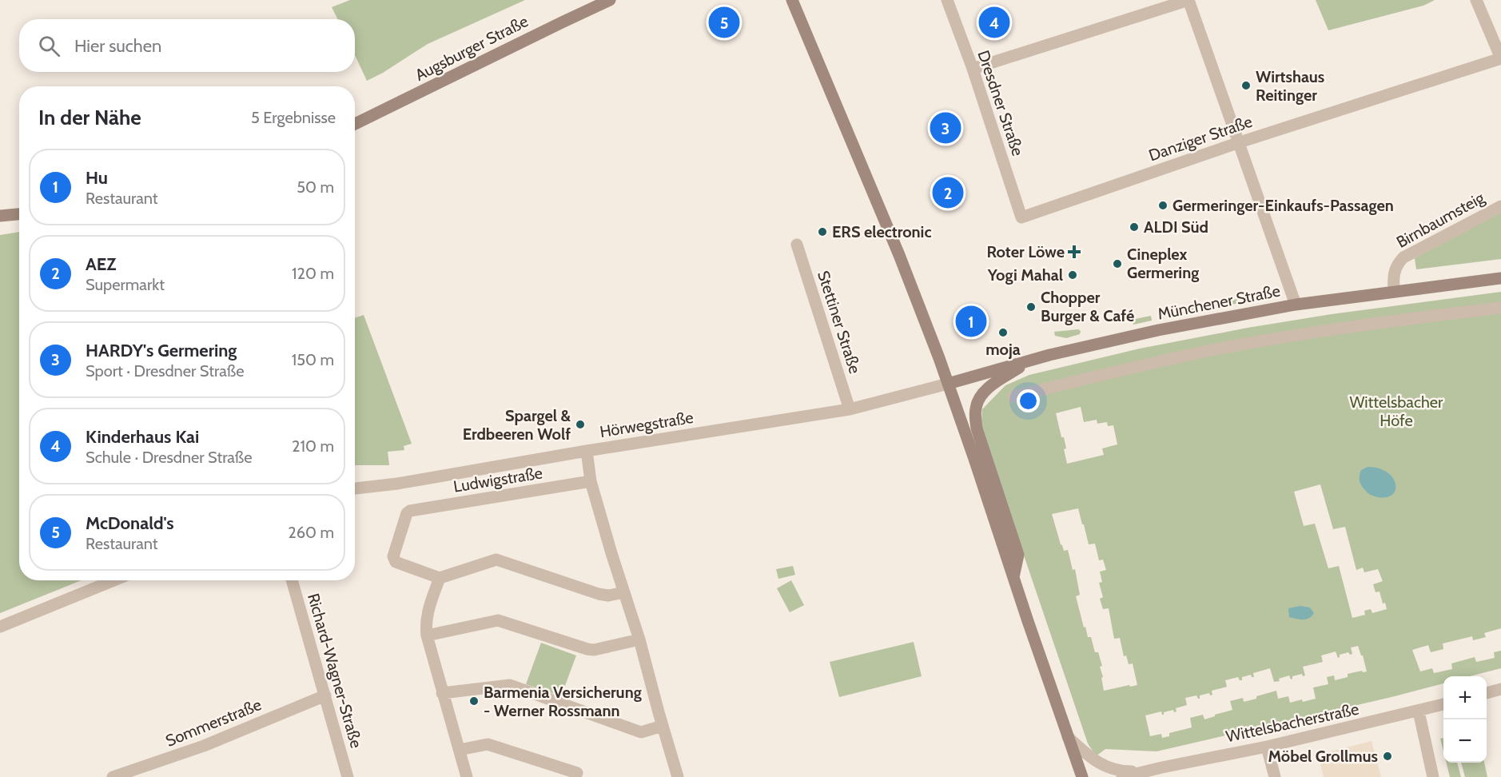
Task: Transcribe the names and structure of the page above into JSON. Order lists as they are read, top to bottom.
{
  "streets": {
    "main road": ["Augsburger Straße", "Münchener Straße"],
    "street": [
      "Dresdner Straße",
      "Danziger Straße",
      "Birnbaumsteig",
      "Stettiner Straße",
      "Hörwegstraße",
      "Ludwigstraße",
      "Richard-Wagner-Straße",
      "Sommerstraße",
      "Wittelsbacherstraße"
    ]
  },
  "crossings": [
    ["Dresdner Straße", "Danziger Straße"],
    ["Birnbaumsteig", "Münchener Straße"],
    ["Münchener Straße", "Hörwegstraße"],
    ["Stettiner Straße", "Hörwegstraße"],
    ["Richard-Wagner-Straße", "Sommerstraße"]
  ],
  "parks": ["Wittelsbacher Höfe"],
  "places": {
    "other": [
      "Wirtshaus Reitinger",
      "Germeringer-Einkaufs-Passagen",
      "ALDI Süd",
      "ERS electronic",
      "Cineplex Germering",
      "Yogi Mahal",
      "Chopper Burger & Café",
      "moja",
      "Spargel & Erdbeeren Wolf",
      "Barmenia Versicherung - Werner Rossmann",
      "Möbel Grollmus"
    ],
    "health": ["Roter Löwe"]
  },
  "page": {
    "pins": [
      "4",
      "5",
      "3",
      "2",
      "1"
    ],
    "search": "Hier suchen",
    "heading": ["In der Nähe", "5 Ergebnisse"],
    "list": [
      {
        "mark": "1",
        "name": "Hu",
        "note": "Restaurant",
        "value": "50 m"
      },
      {
        "mark": "2",
        "name": "AEZ",
        "note": "Supermarkt",
        "value": "120 m"
      },
      {
        "mark": "3",
        "name": "HARDY's Germering",
        "note": "Sport · Dresdner Straße",
        "value": "150 m"
      },
      {
        "mark": "4",
        "name": "Kinderhaus Kai",
        "note": "Schule · Dresdner Straße",
        "value": "210 m"
      },
      {
        "mark": "5",
        "name": "McDonald's",
        "note": "Restaurant",
        "value": "260 m"
      }
    ],
    "map_buttons": ["+", "−"]
  }
}
